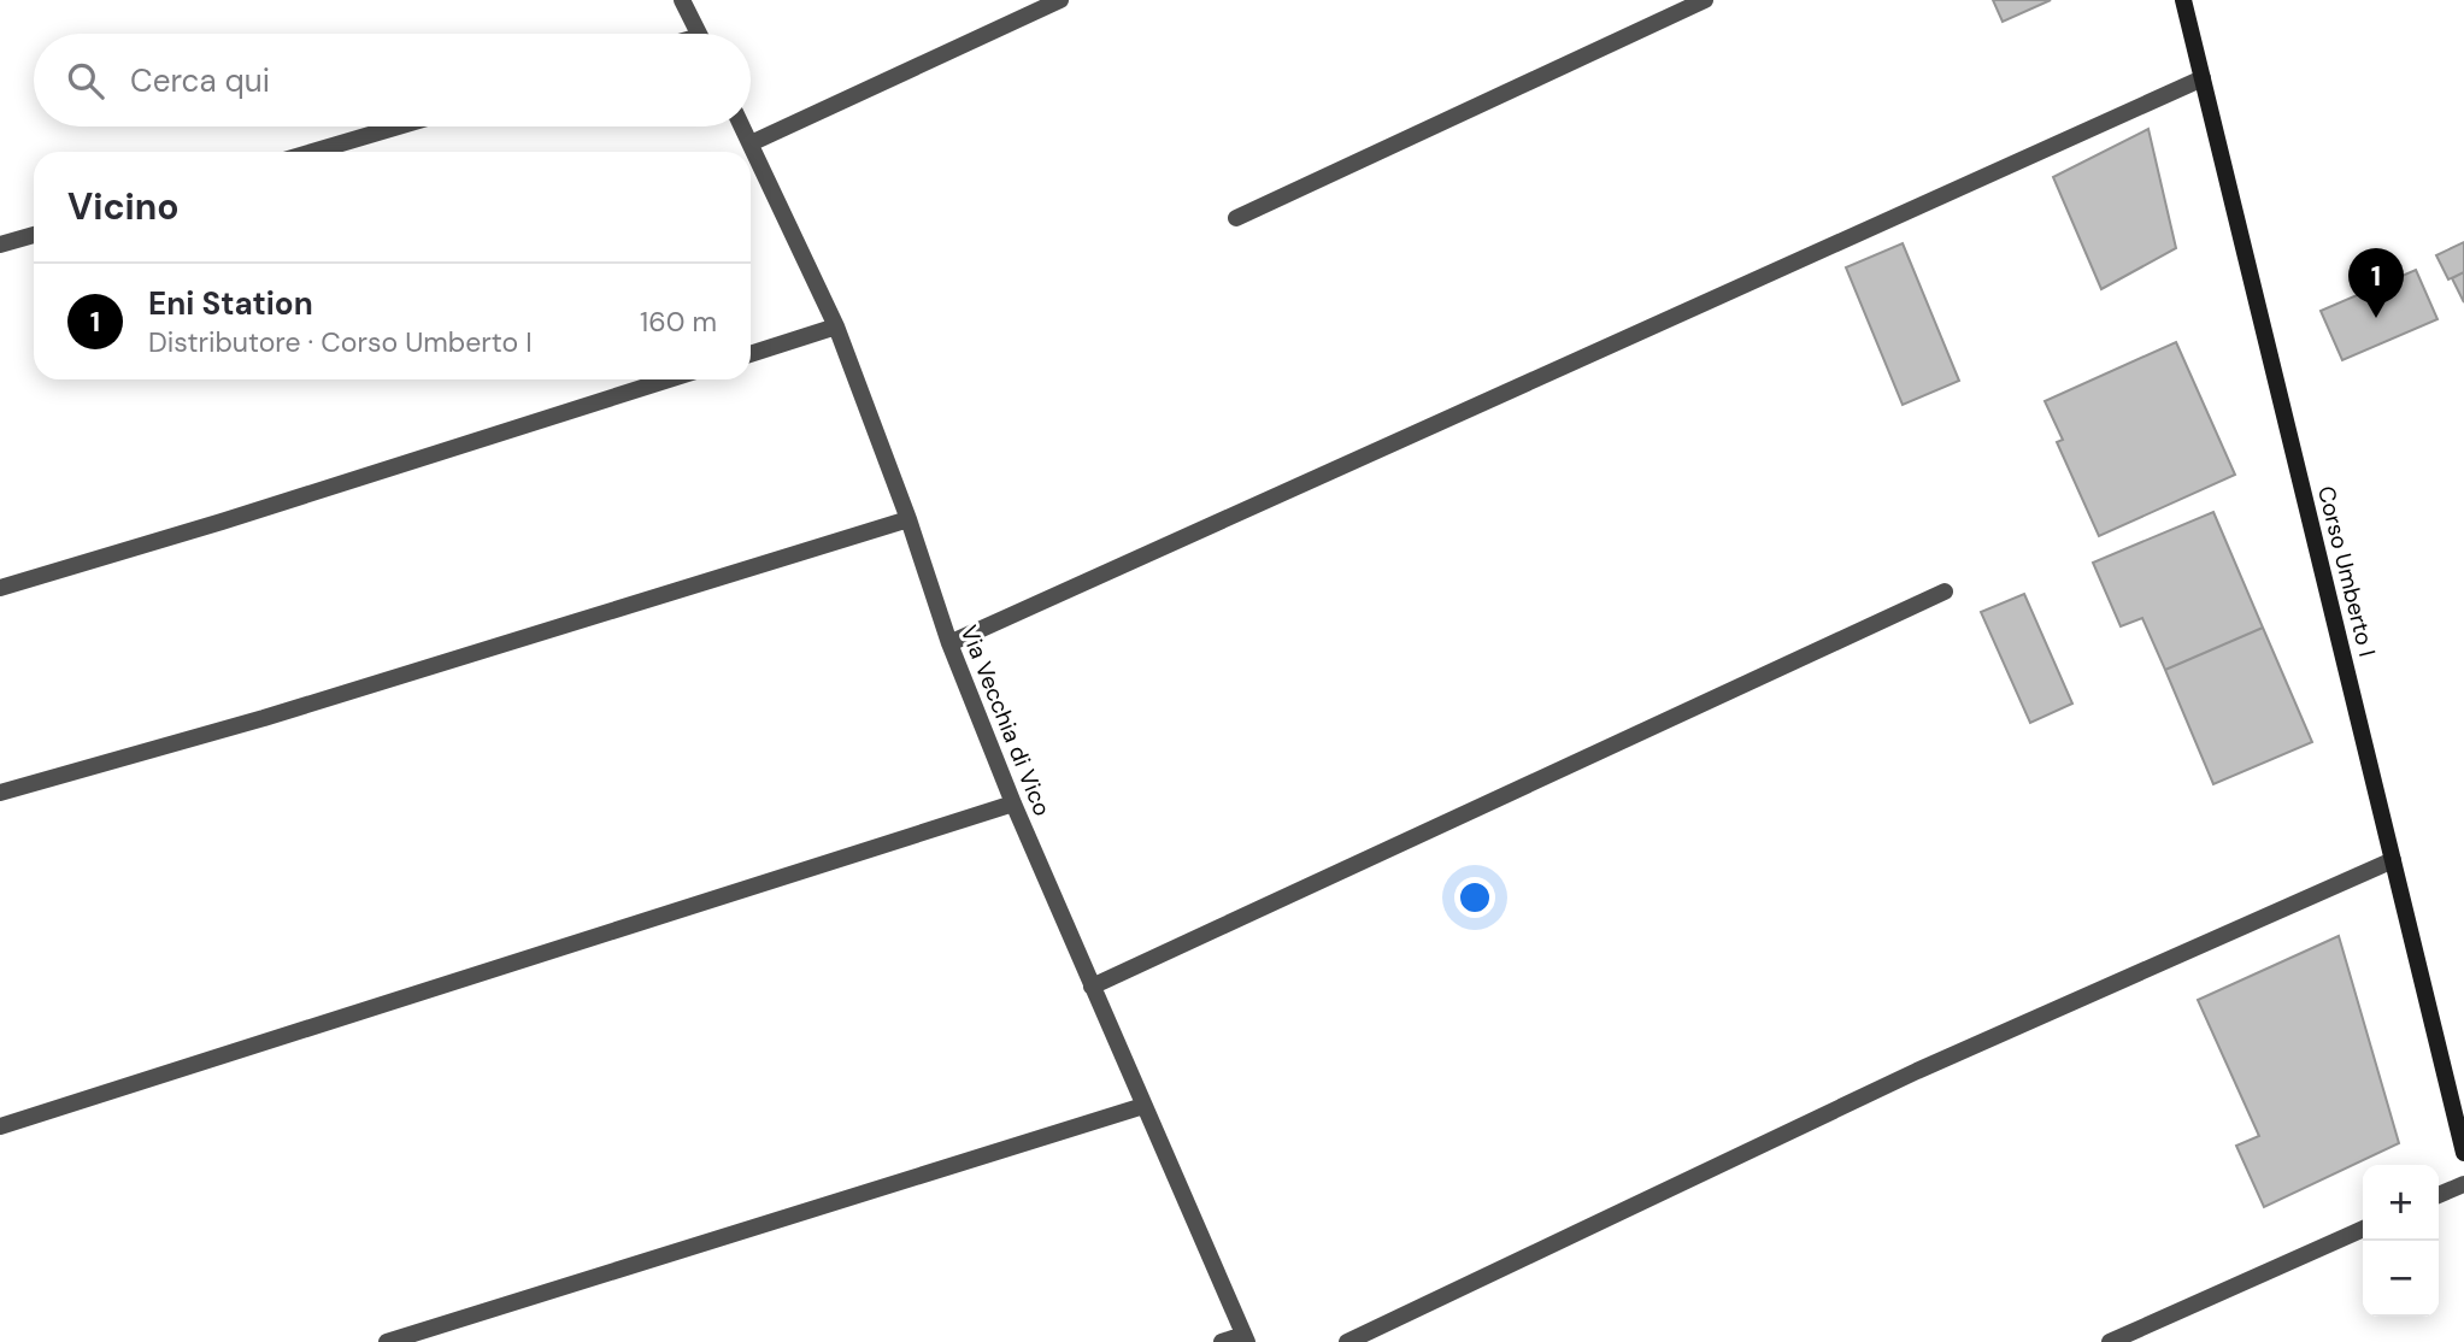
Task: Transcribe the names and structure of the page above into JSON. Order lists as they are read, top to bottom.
{
  "streets": {
    "street": ["Corso Umberto I", "Via Vecchia di Vico"]
  },
  "page": {
    "search": "Cerca qui",
    "heading": "Vicino",
    "pins": "1",
    "list": [
      {
        "mark": "1",
        "name": "Eni Station",
        "note": "Distributore · Corso Umberto I",
        "value": "160 m"
      }
    ],
    "map_buttons": ["+", "−"]
  }
}
